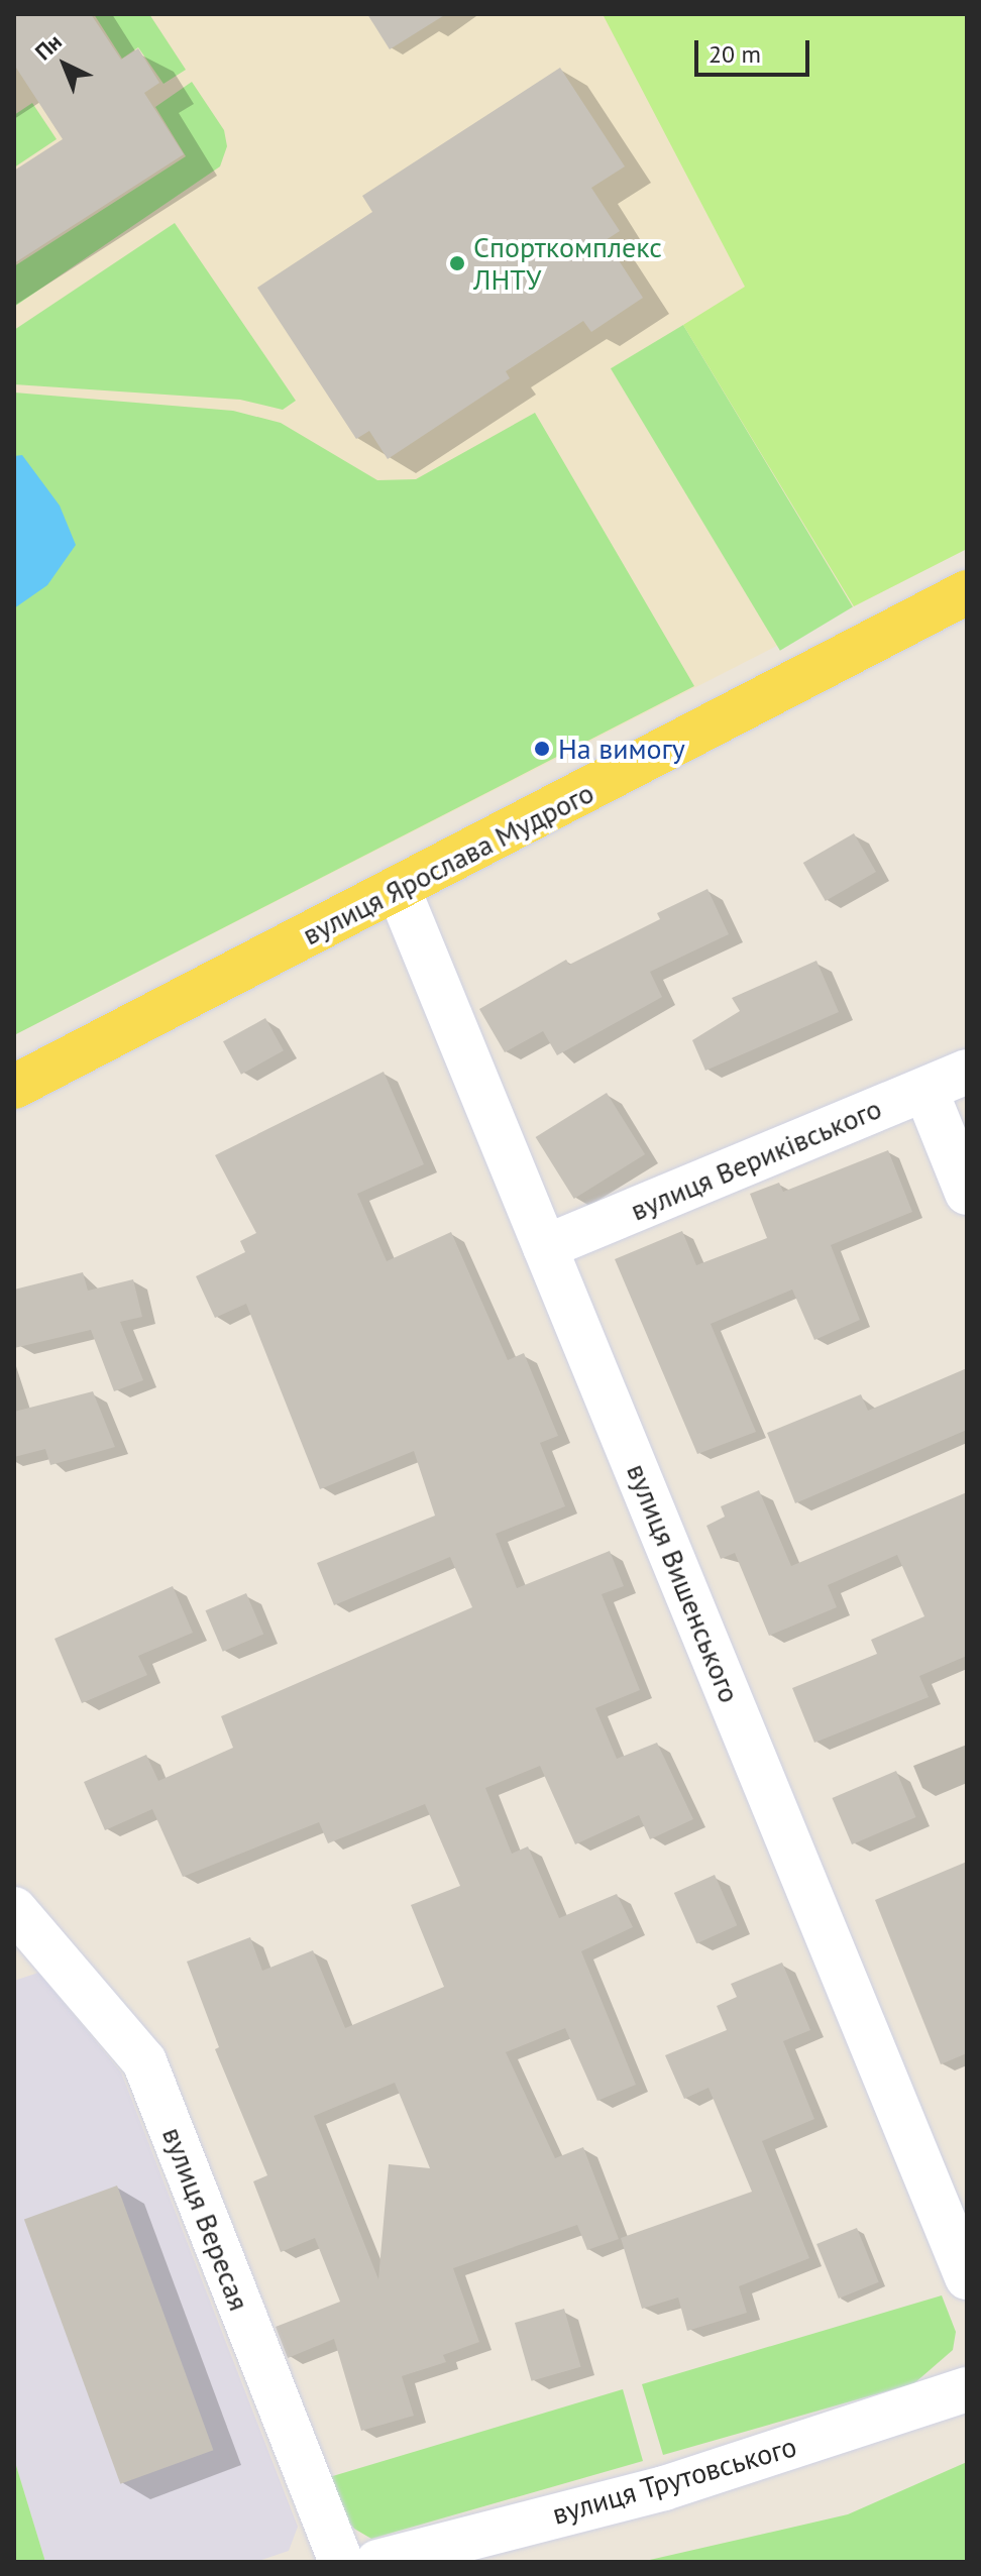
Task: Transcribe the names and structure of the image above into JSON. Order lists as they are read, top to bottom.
{
  "streets": {
    "main road": ["вулиця Ярослава Мудрого"],
    "street": [
      "вулиця Вериківського",
      "вулиця Вишенського",
      "вулиця Вересая",
      "вулиця Трутовського"
    ]
  },
  "crossings": [
    ["вулиця Ярослава Мудрого", "вулиця Вишенського"],
    ["вулиця Вериківського", "вулиця Вишенського"]
  ],
  "places": ["Спорткомплекс ЛНТУ", "На вимогу"],
  "scale_bar": "20 m",
  "north": "top left"
}
